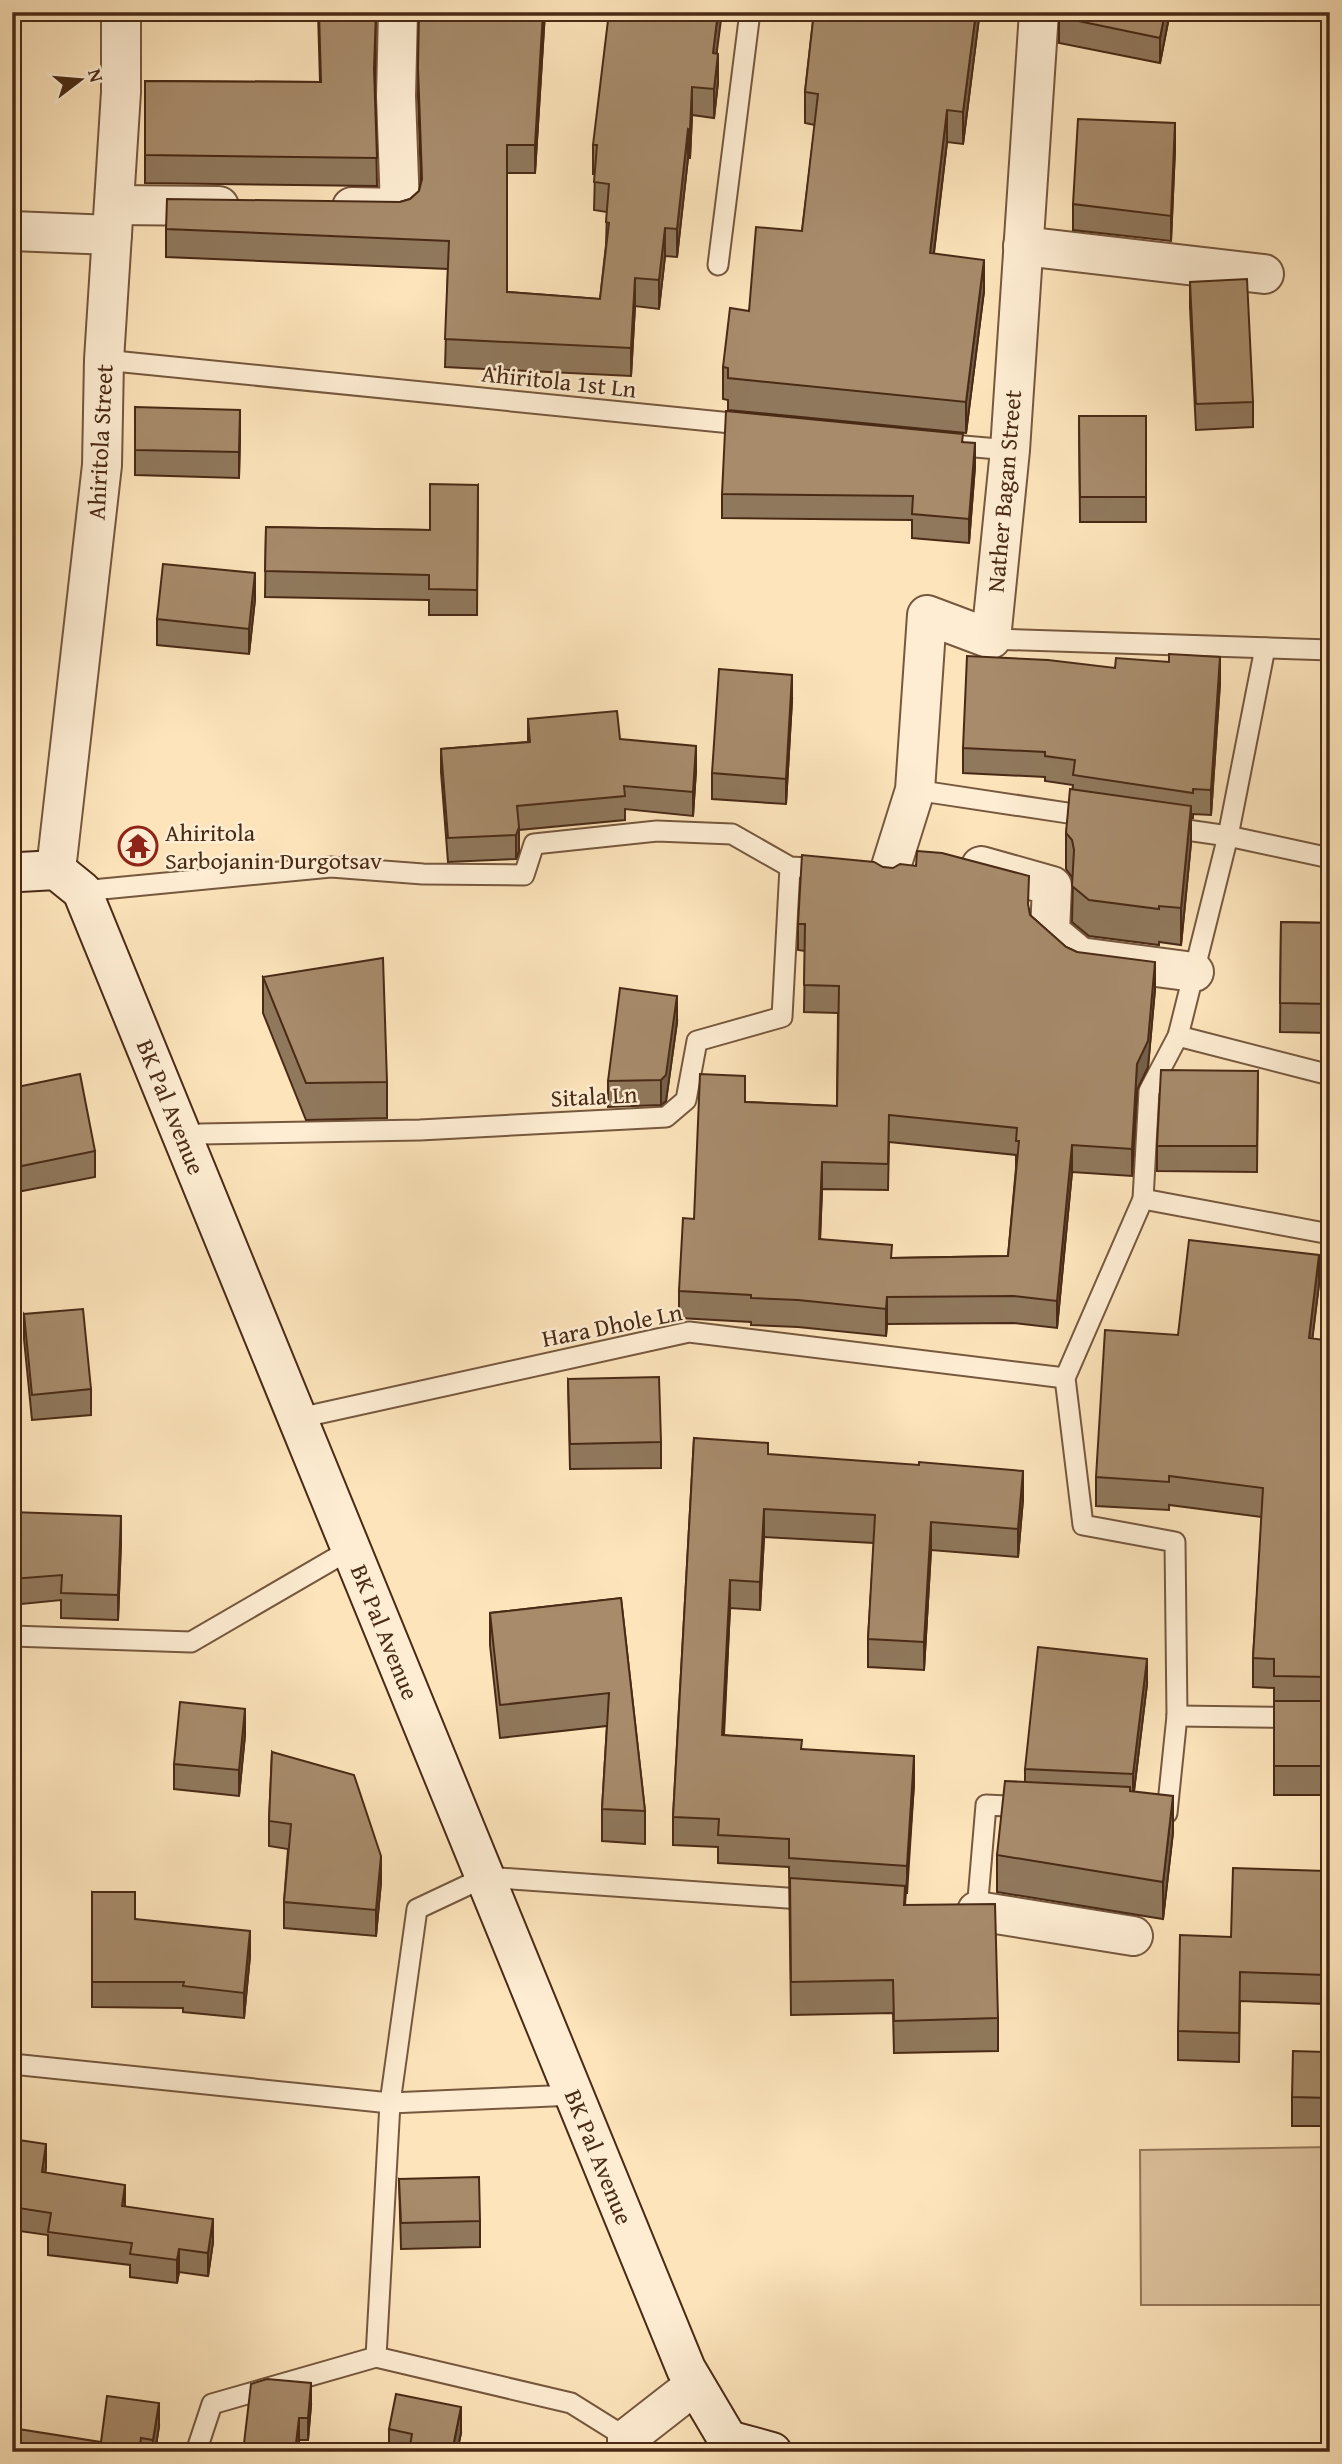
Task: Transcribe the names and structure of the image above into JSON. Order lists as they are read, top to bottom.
{
  "streets": {
    "street": ["Ahiritola Street", "Nather Bagan Street", "BK Pal Avenue"],
    "lane": ["Ahiritola 1st Ln", "Sitala Ln", "Hara Dhole Ln"]
  },
  "crossings": [
    ["Ahiritola 1st Ln", "Ahiritola Street"],
    ["Ahiritola Street", "BK Pal Avenue"],
    ["BK Pal Avenue", "Hara Dhole Ln"]
  ],
  "places": {
    "temple": ["Ahiritola Sarbojanin Durgotsav"]
  },
  "north": "right"
}
